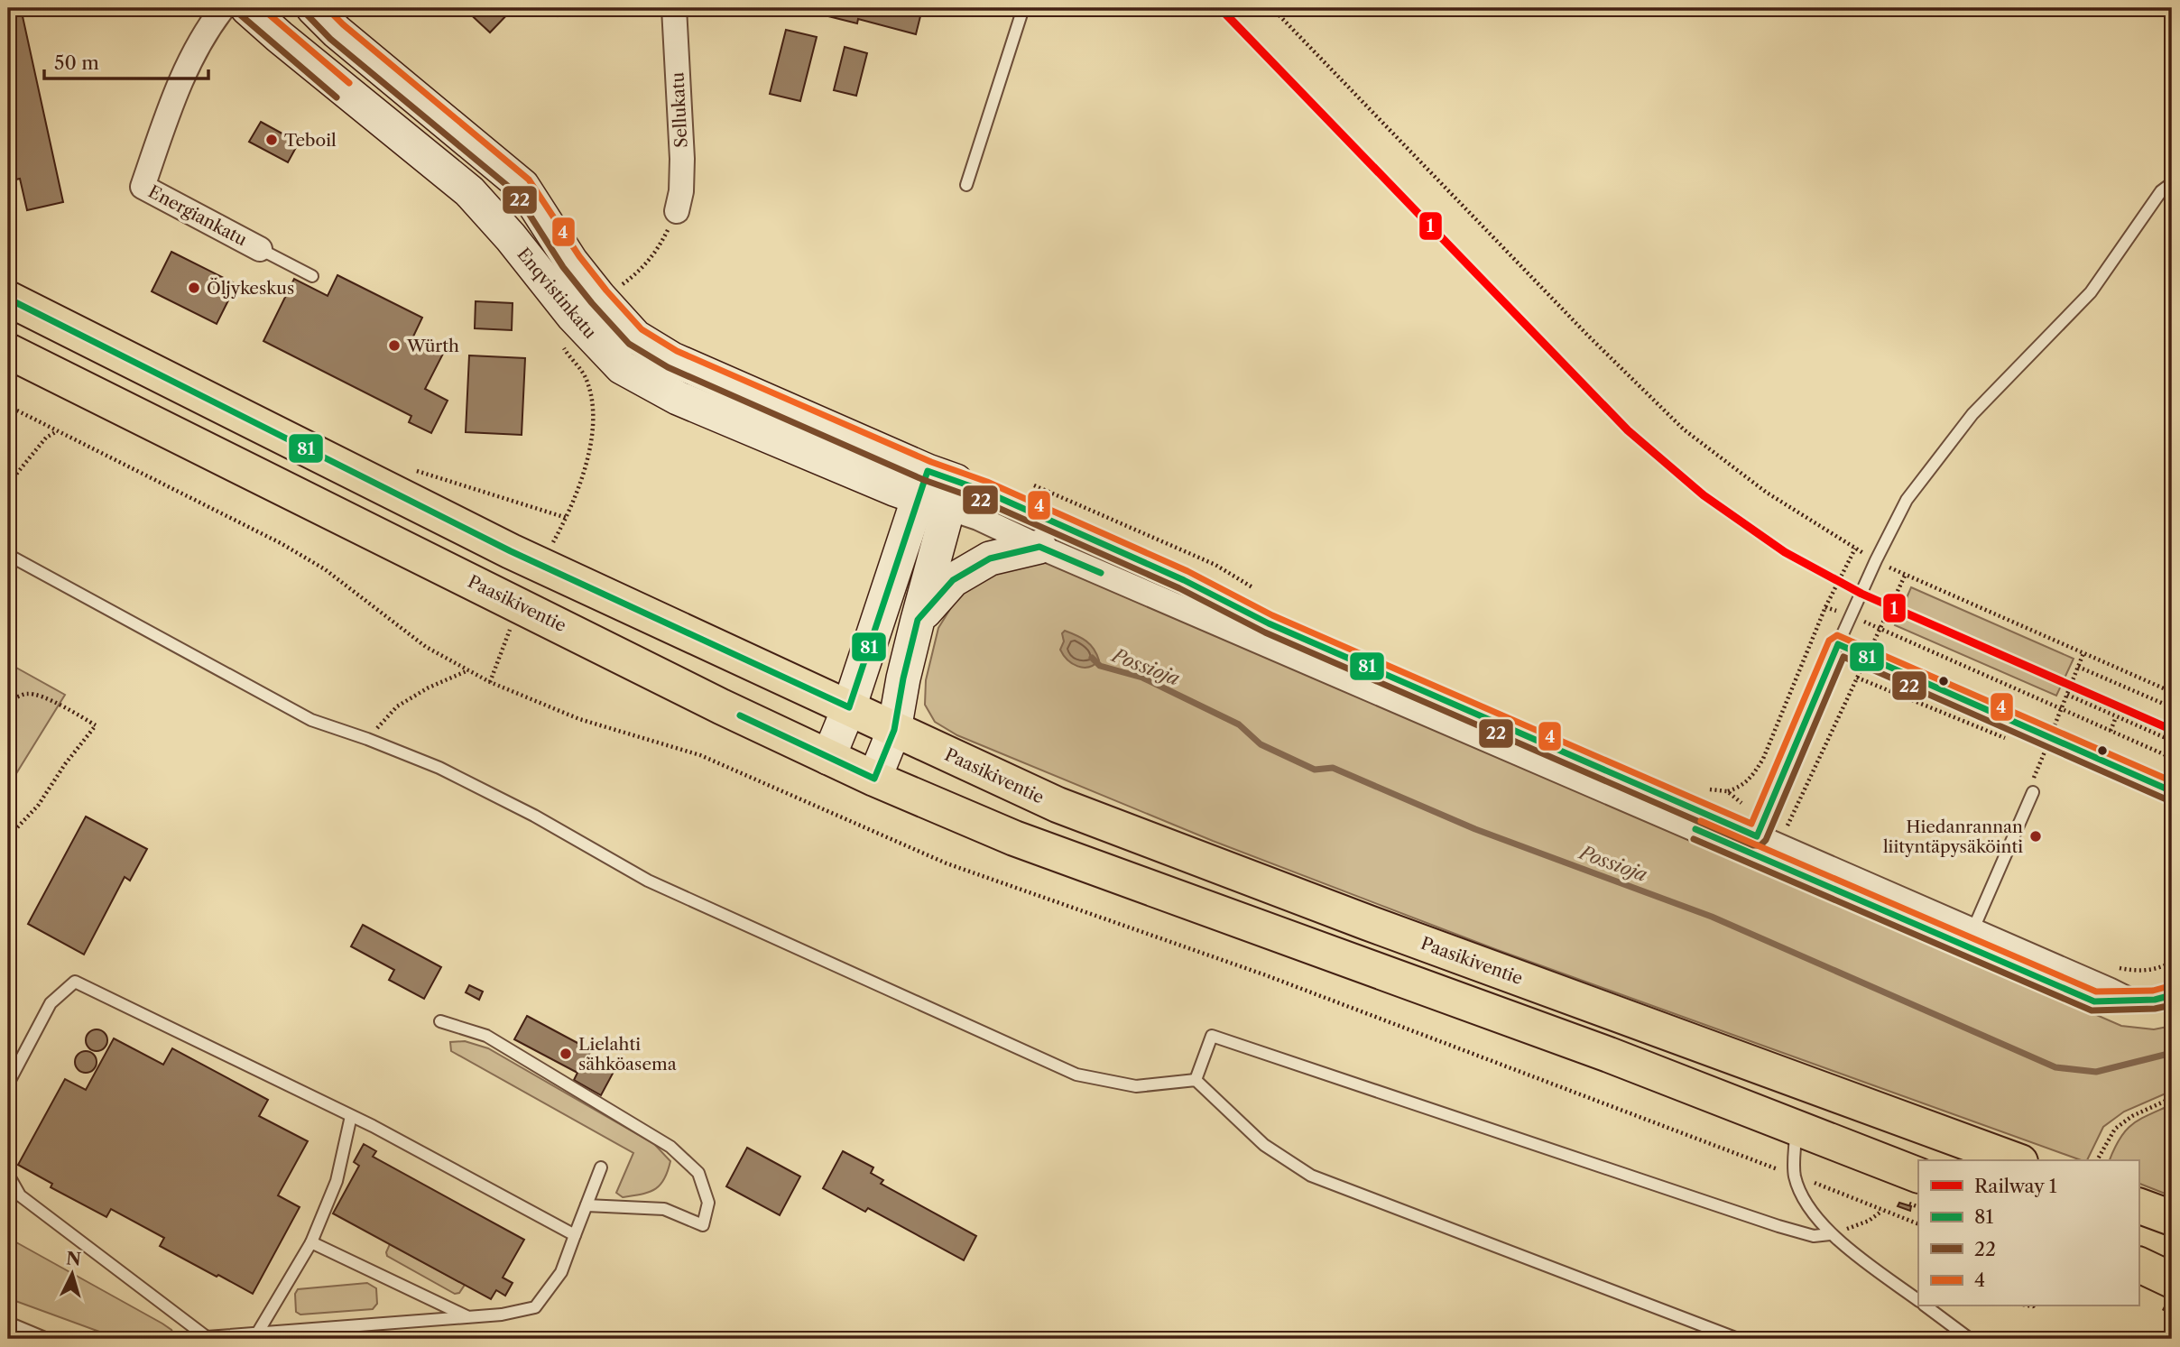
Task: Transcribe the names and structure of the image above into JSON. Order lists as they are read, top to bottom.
{
  "streets": {
    "highway": ["Paasikiventie"],
    "main road": ["Enqvistinkatu"],
    "street": ["Sellukatu", "Energiankatu"]
  },
  "water": ["Possioja"],
  "places": [
    "Teboil",
    "Öljykeskus",
    "Würth",
    "Hiedanrannan liityntäpysäköinti",
    "Lielahti sähköasema"
  ],
  "lines": [
    "rail line 1",
    "transit line 4",
    "transit line 22",
    "transit line 81"
  ],
  "legend": [
    "Railway 1",
    "81",
    "22",
    "4"
  ],
  "scale_bar": "50 m",
  "north": "top"
}
